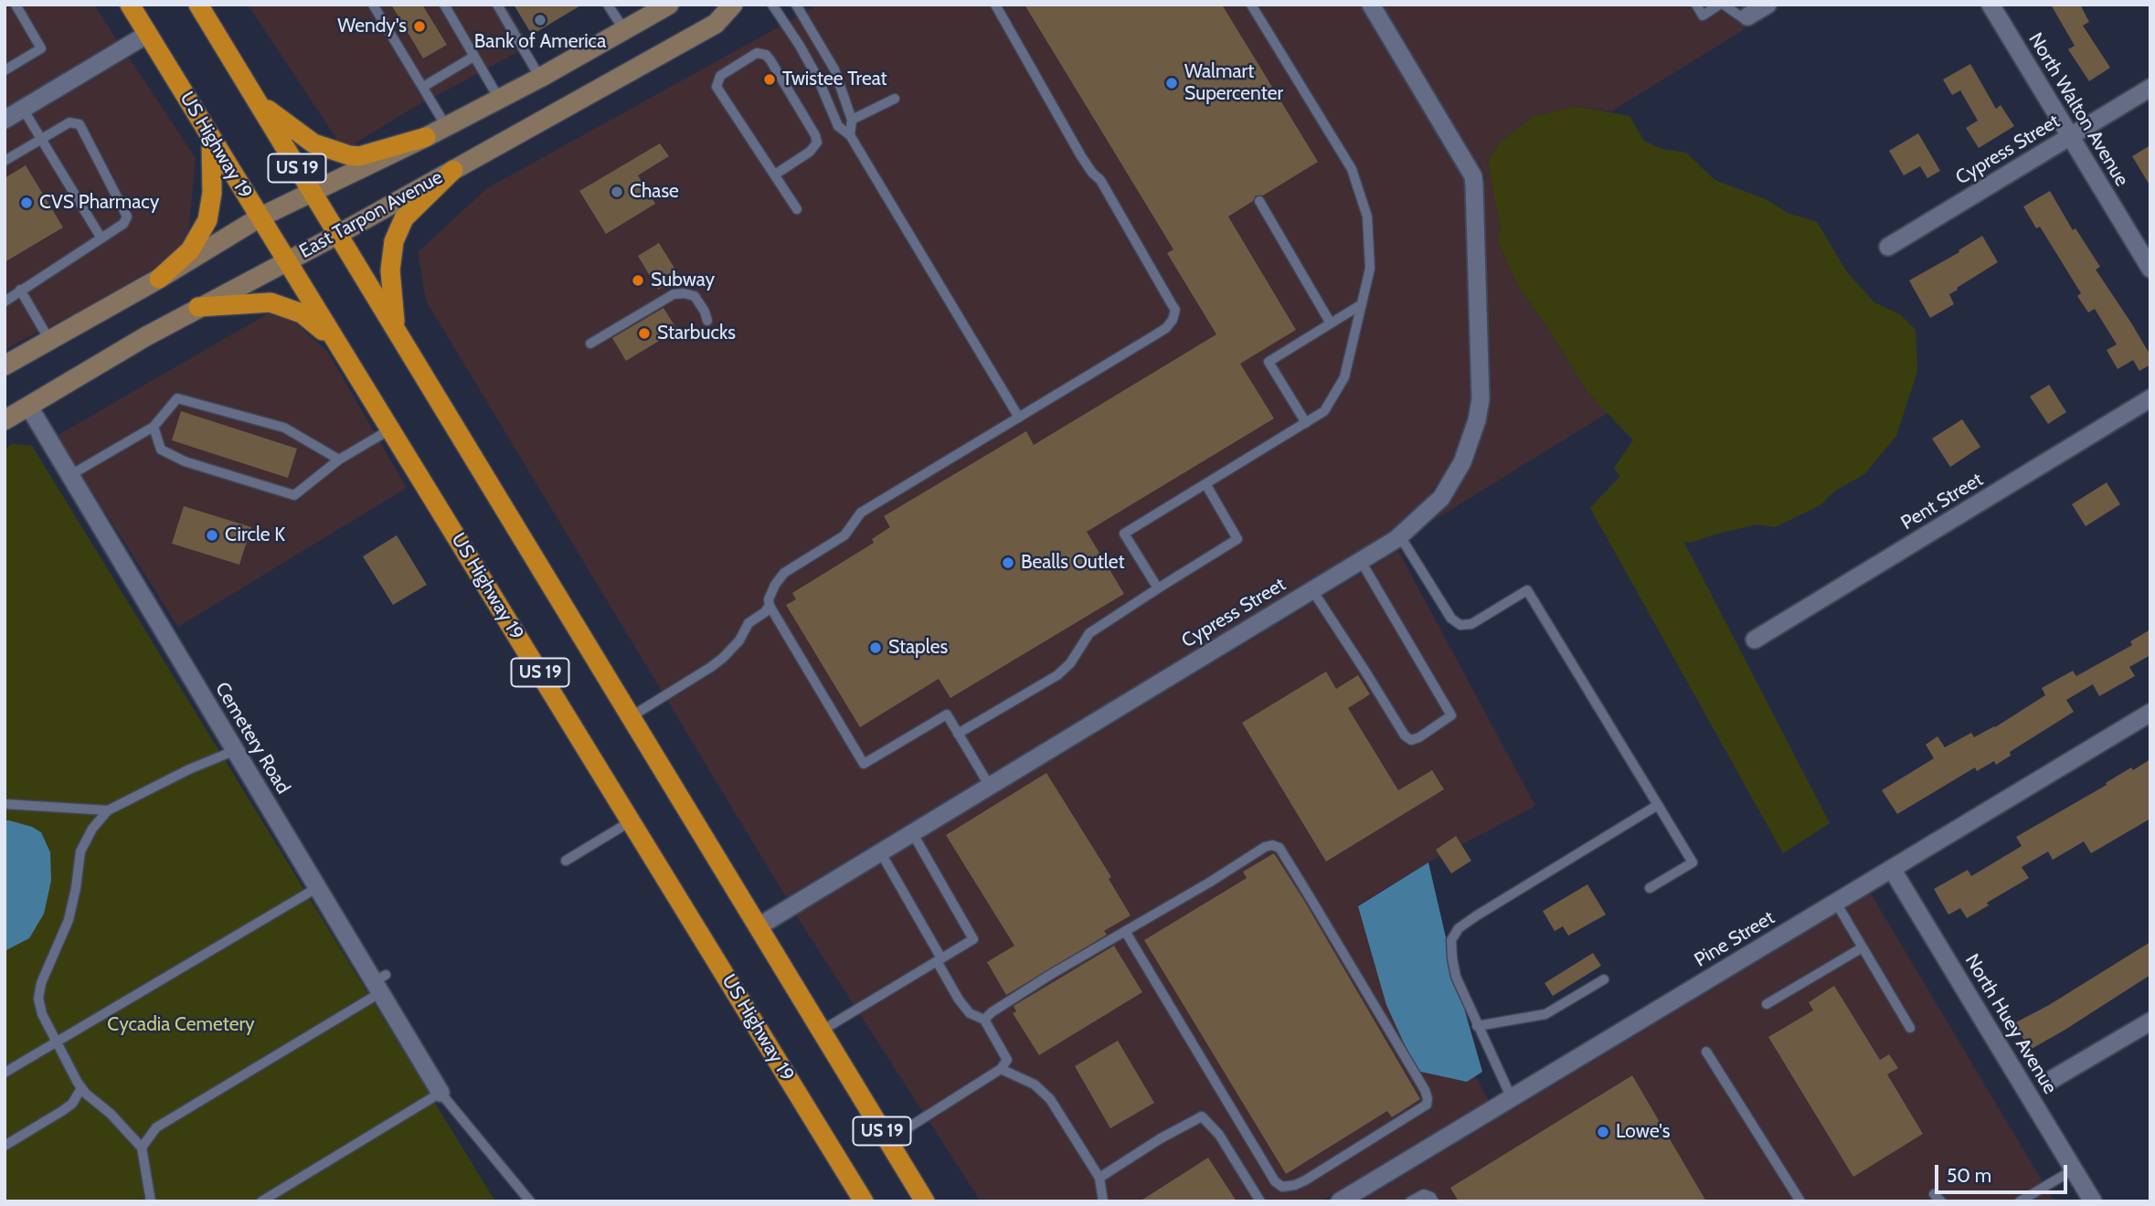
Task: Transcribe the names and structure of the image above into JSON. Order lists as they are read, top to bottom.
{
  "streets": {
    "highway": ["US Highway 19", "US 19"],
    "main road": ["East Tarpon Avenue"],
    "street": [
      "North Walton Avenue",
      "Cypress Street",
      "Pent Street",
      "Cemetery Road",
      "Pine Street",
      "North Huey Avenue"
    ]
  },
  "crossings": [
    ["North Walton Avenue", "Cypress Street"],
    ["US Highway 19", "East Tarpon Avenue"],
    ["Cypress Street", "US 19"],
    ["US 19", "East Tarpon Avenue"],
    ["East Tarpon Avenue", "Cemetery Road"],
    ["Pine Street", "North Huey Avenue"]
  ],
  "parks": ["Cycadia Cemetery"],
  "places": [
    "Bank of America",
    "Wendy's",
    "Twistee Treat",
    "Walmart Supercenter",
    "Chase",
    "CVS Pharmacy",
    "Subway",
    "Starbucks",
    "Circle K",
    "Bealls Outlet",
    "Staples",
    "Lowe's"
  ],
  "scale_bar": "50 m"
}
